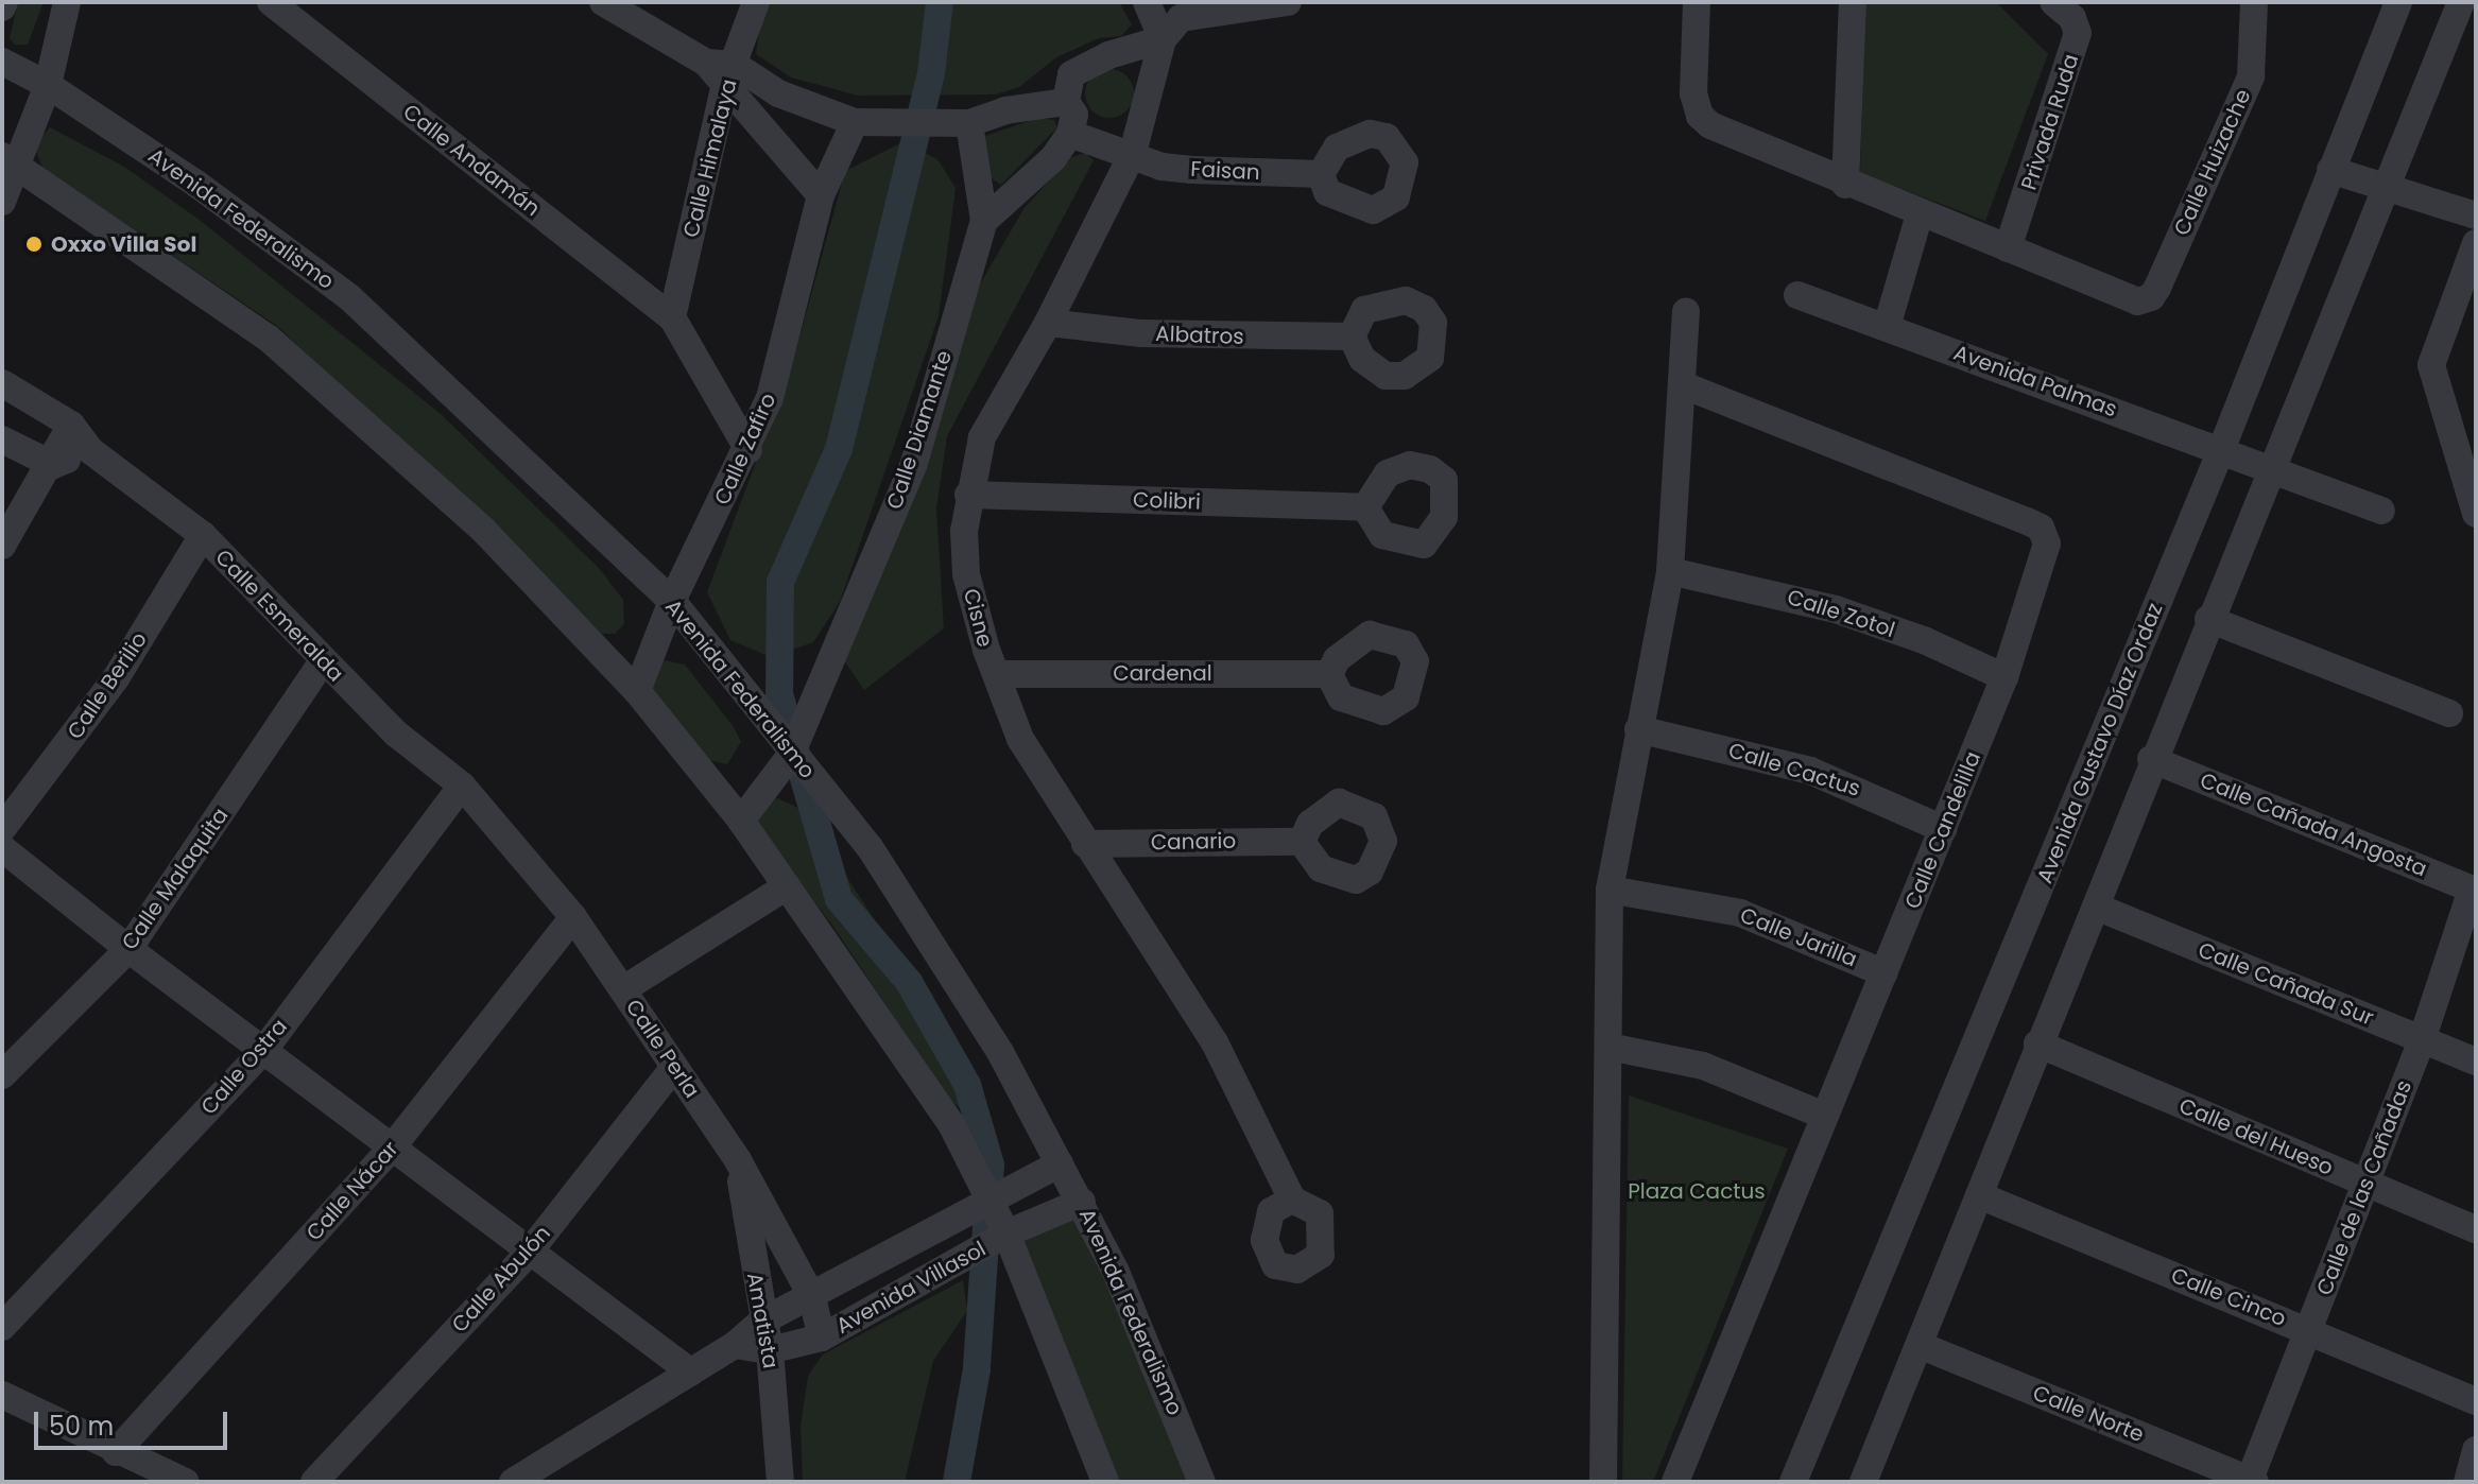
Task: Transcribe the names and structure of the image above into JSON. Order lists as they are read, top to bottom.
{
  "streets": {
    "street": [
      "Privada Ruda",
      "Calle Himalaya",
      "Calle Andamán",
      "Calle Huizache",
      "Faisan",
      "Avenida Federalismo",
      "Albatros",
      "Avenida Palmas",
      "Calle Diamante",
      "Calle Zafiro",
      "Colibri",
      "Calle Zotol",
      "Calle Esmeralda",
      "Cisne",
      "Cardenal",
      "Calle Berilio",
      "Avenida Gustavo Díaz Ordaz",
      "Calle Cactus",
      "Calle Cañada Angosta",
      "Calle Candelilla",
      "Canario",
      "Calle Malaquita",
      "Calle Jarilla",
      "Calle Cañada Sur",
      "Calle Perla",
      "Calle Ostra",
      "Calle del Hueso",
      "Calle de las Cañadas",
      "Calle Nácar",
      "Calle Abulón",
      "Avenida Villasol",
      "Calle Cinco",
      "Amatista",
      "Calle Norte"
    ]
  },
  "crossings": [
    ["Privada Ruda", "Calle Huizache"],
    ["Calle Himalaya", "Calle Andamán"],
    ["Faisan", "Cisne"],
    ["Avenida Federalismo", "Calle Diamante"],
    ["Avenida Federalismo", "Calle Zafiro"],
    ["Avenida Federalismo", "Avenida Villasol"],
    ["Albatros", "Cisne"],
    ["Avenida Palmas", "Avenida Gustavo Díaz Ordaz"],
    ["Colibri", "Cisne"],
    ["Calle Zotol", "Calle Candelilla"],
    ["Calle Esmeralda", "Calle Berilio"],
    ["Calle Esmeralda", "Calle Malaquita"],
    ["Calle Esmeralda", "Calle Perla"],
    ["Calle Esmeralda", "Calle Ostra"],
    ["Cisne", "Cardenal"],
    ["Cisne", "Canario"],
    ["Calle Cactus", "Calle Candelilla"],
    ["Calle Cañada Angosta", "Calle de las Cañadas"],
    ["Calle Candelilla", "Calle Jarilla"],
    ["Calle Cañada Sur", "Calle de las Cañadas"],
    ["Calle Perla", "Calle Ostra"],
    ["Calle Perla", "Calle Nácar"],
    ["Calle Perla", "Calle Abulón"],
    ["Calle Perla", "Avenida Villasol"],
    ["Calle Perla", "Amatista"],
    ["Calle del Hueso", "Calle de las Cañadas"],
    ["Calle de las Cañadas", "Calle Cinco"],
    ["Calle de las Cañadas", "Calle Norte"],
    ["Avenida Villasol", "Amatista"]
  ],
  "parks": ["Plaza Cactus"],
  "places": ["Oxxo Villa Sol"],
  "scale_bar": "50 m"
}
